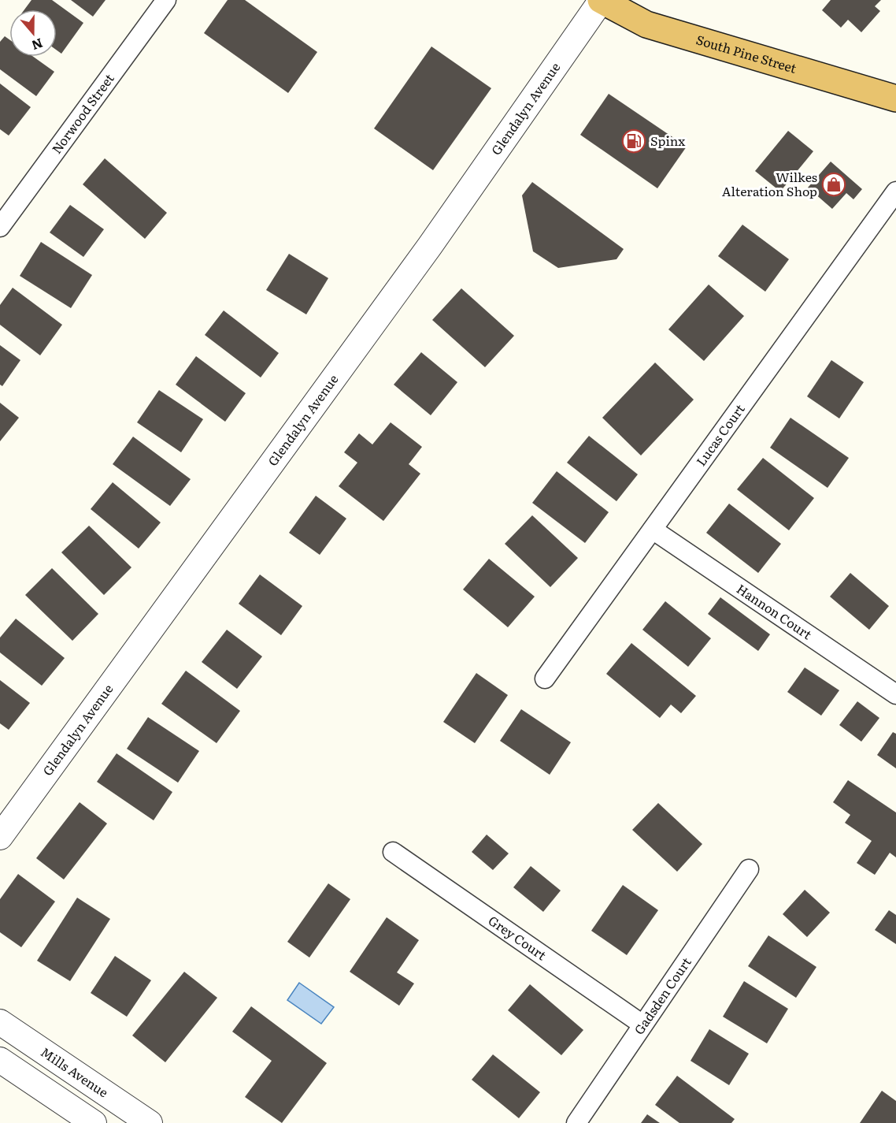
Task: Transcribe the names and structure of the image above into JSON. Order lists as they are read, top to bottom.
{
  "streets": {
    "highway": ["South Pine Street"],
    "street": [
      "Glendalyn Avenue",
      "Norwood Street",
      "Lucas Court",
      "Hannon Court",
      "Grey Court",
      "Gadsden Court",
      "Mills Avenue"
    ]
  },
  "crossings": [
    ["South Pine Street", "Glendalyn Avenue"],
    ["Lucas Court", "Hannon Court"],
    ["Grey Court", "Gadsden Court"]
  ],
  "places": {
    "fuel station": ["Spinx"],
    "shop": ["Wilkes Alteration Shop"]
  },
  "north": "bottom"
}
